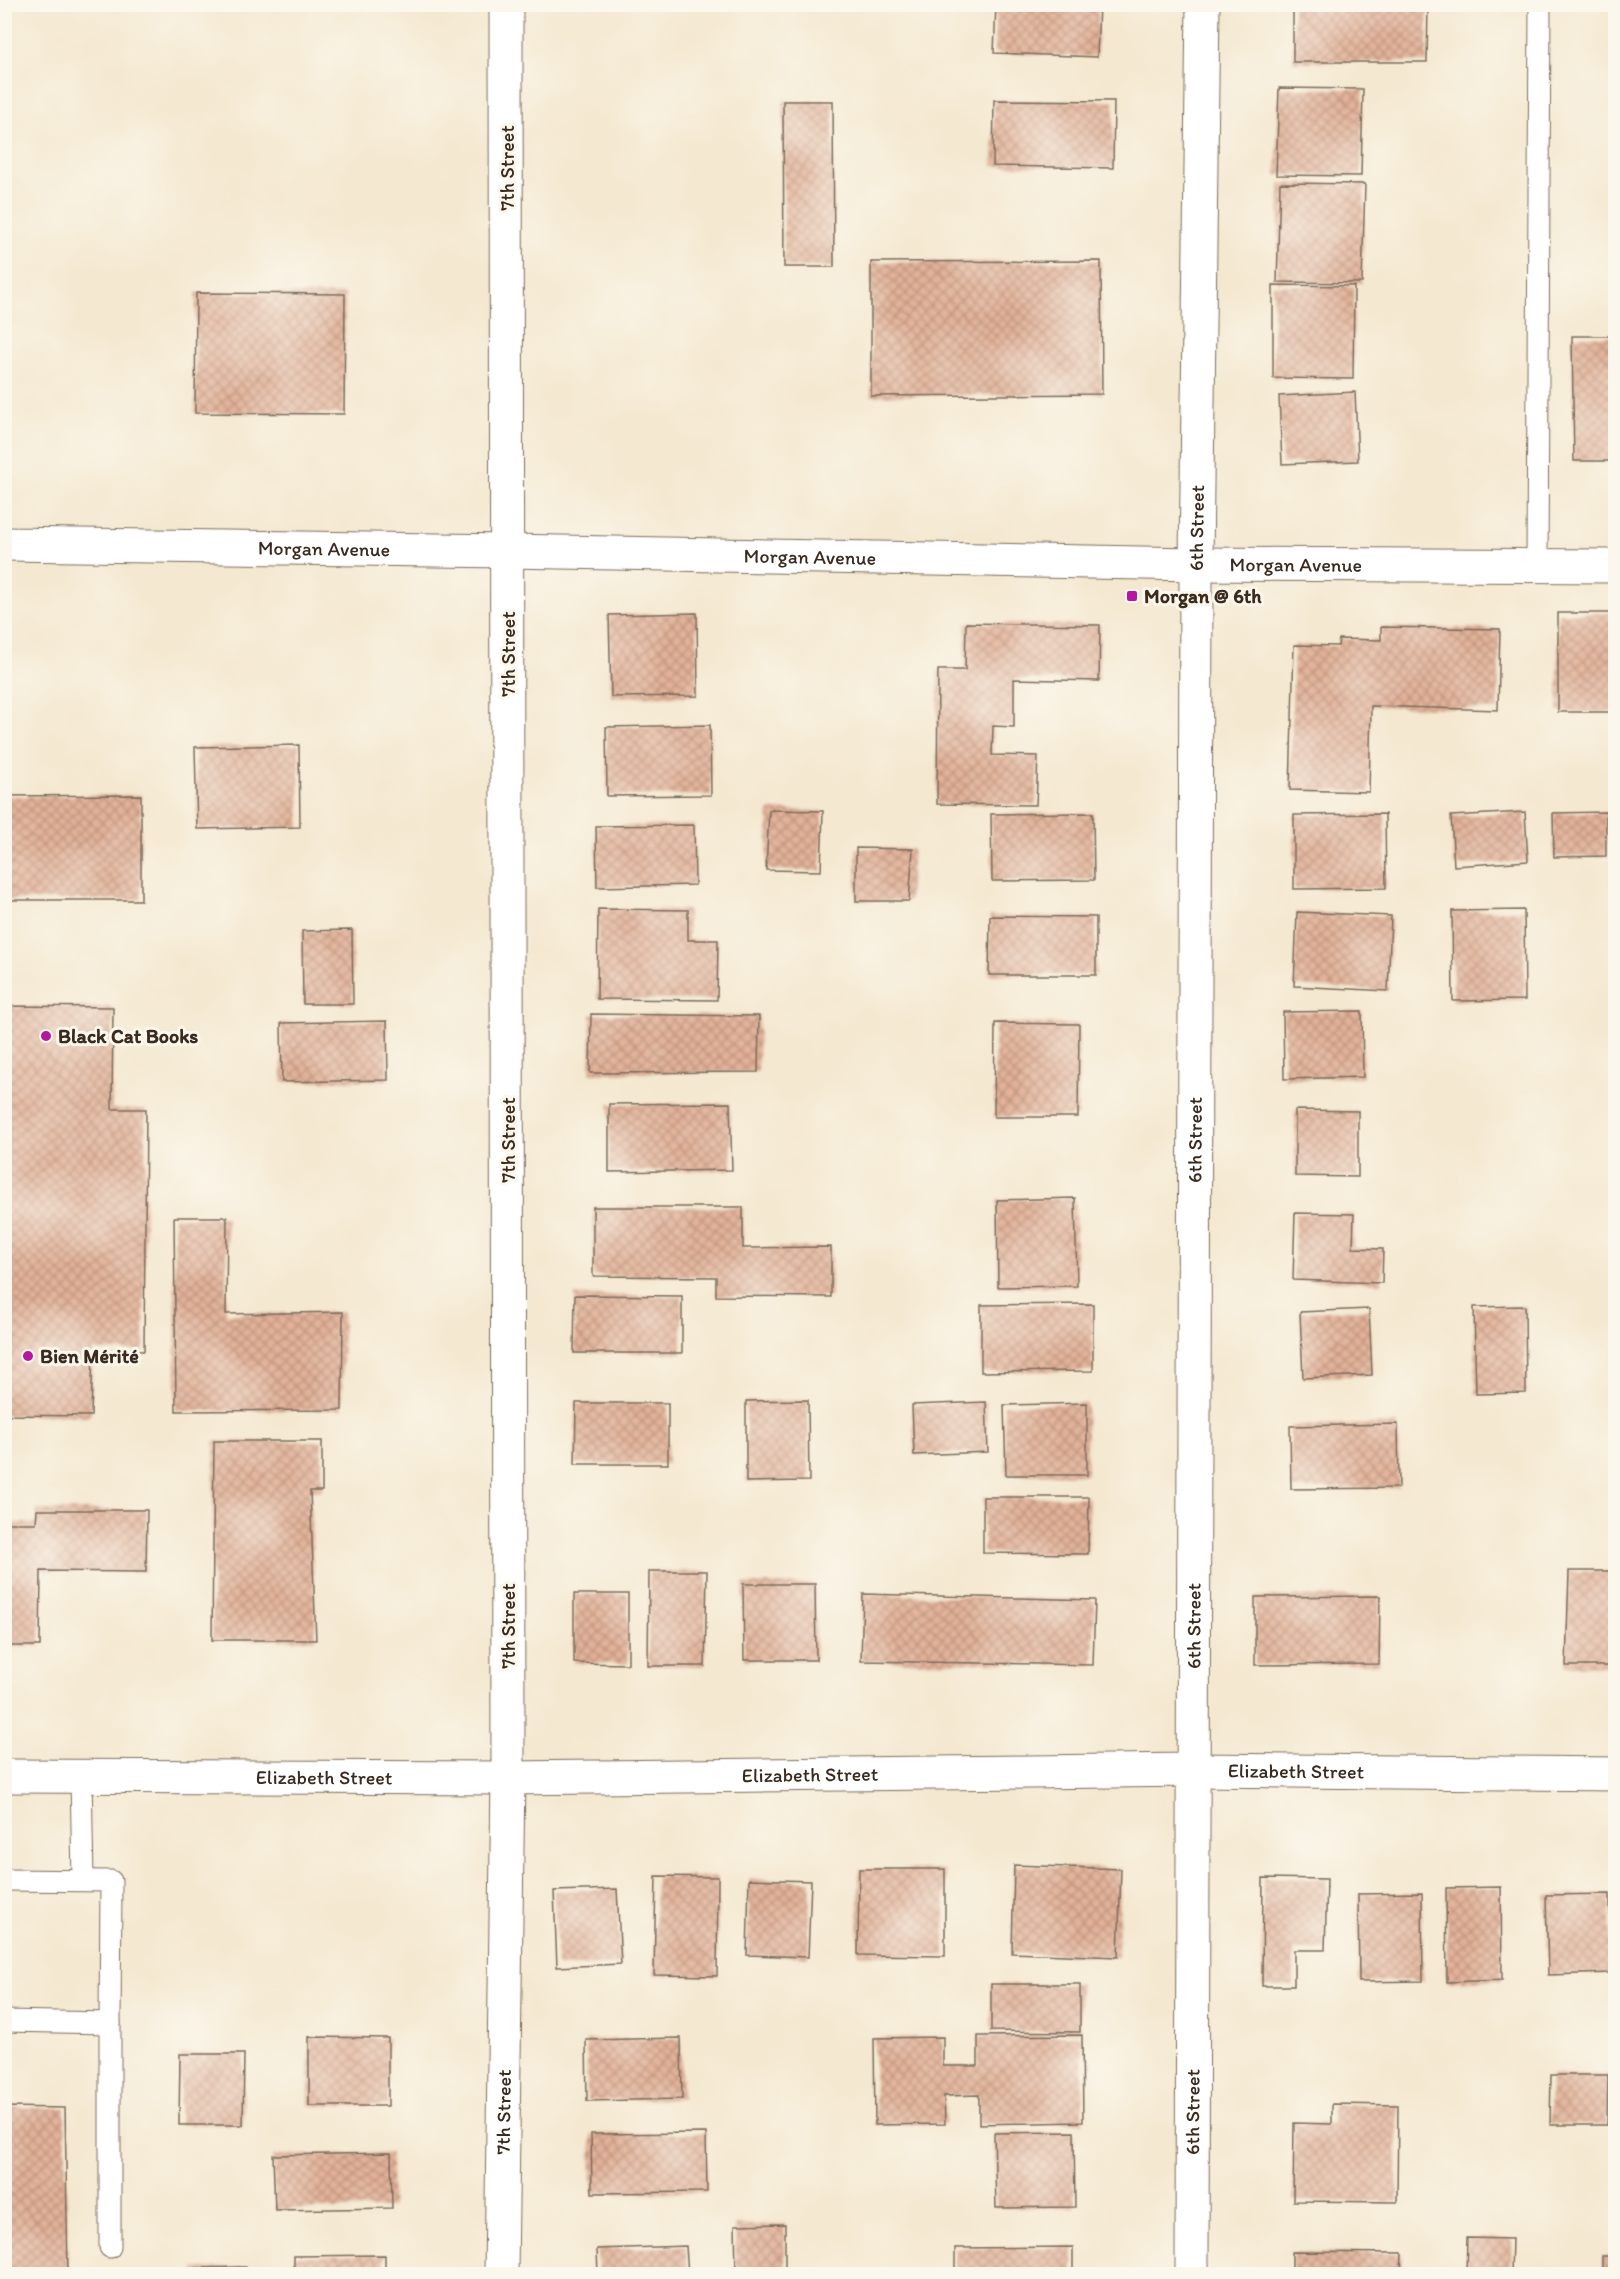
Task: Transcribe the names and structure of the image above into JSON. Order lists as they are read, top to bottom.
{
  "streets": {
    "street": [
      "7th Street",
      "6th Street",
      "Morgan Avenue",
      "Elizabeth Street"
    ]
  },
  "crossings": [
    ["7th Street", "Morgan Avenue"],
    ["7th Street", "Elizabeth Street"],
    ["6th Street", "Morgan Avenue"],
    ["6th Street", "Elizabeth Street"]
  ],
  "places": {
    "transit": ["Morgan @ 6th"],
    "other": ["Black Cat Books", "Bien Mérité"]
  }
}
